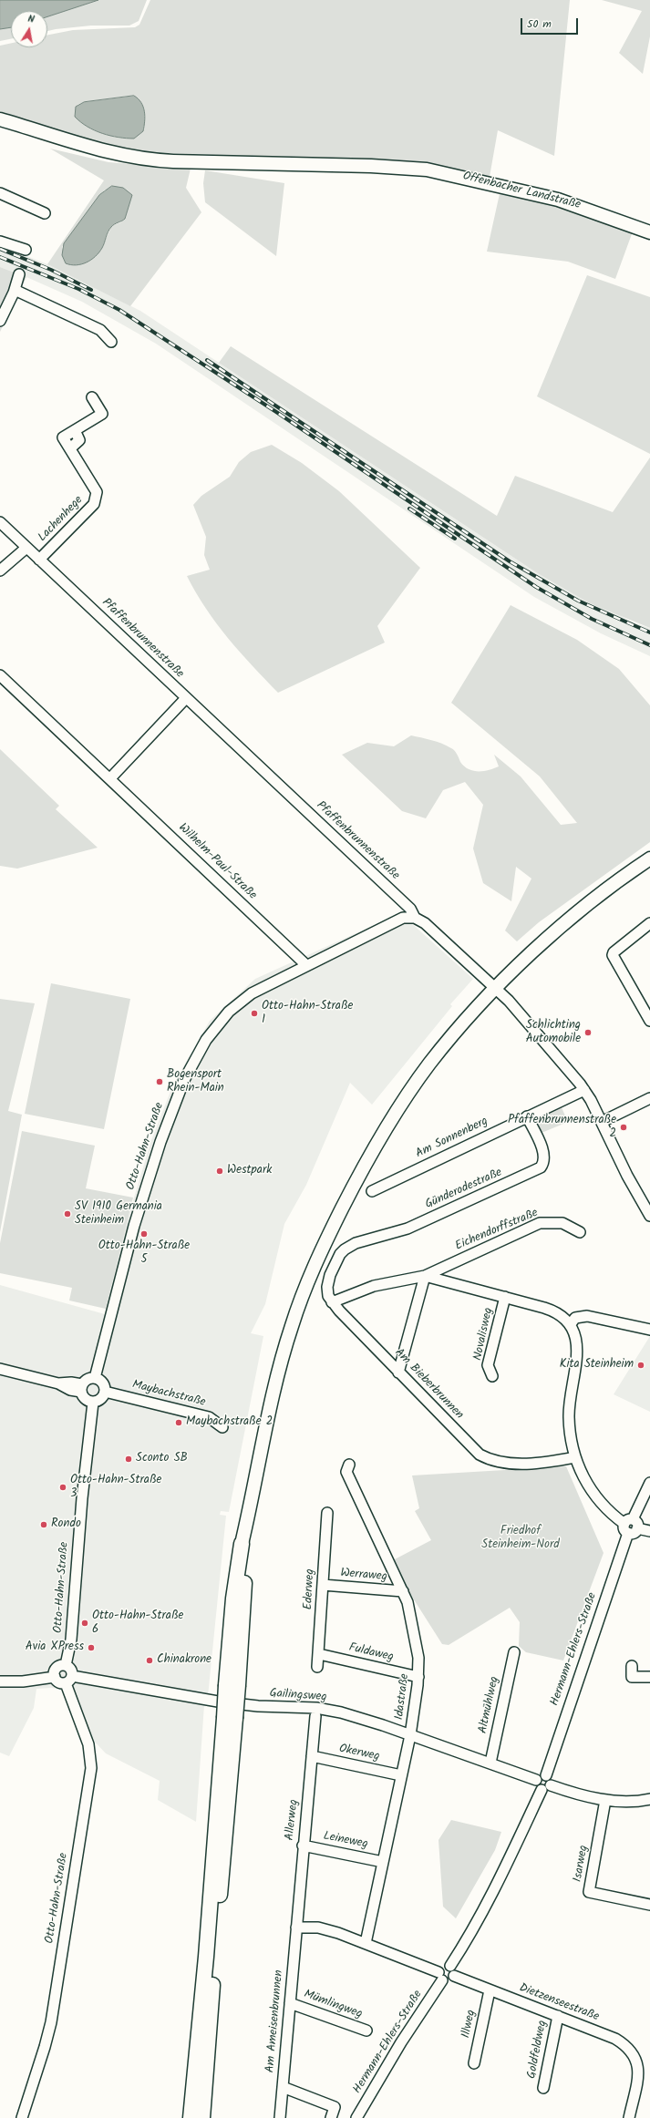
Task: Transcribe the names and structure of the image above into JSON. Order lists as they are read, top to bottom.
{
  "streets": {
    "main road": ["Offenbacher Landstraße"],
    "street": [
      "Lachenhege",
      "Pfaffenbrunnenstraße",
      "Wilhelm-Paul-Straße",
      "Am Sonnenberg",
      "Otto-Hahn-Straße",
      "Günderodestraße",
      "Eichendorffstraße",
      "Novalisweg",
      "Am Bieberbrunnen",
      "Maybachstraße",
      "Werraweg",
      "Ederweg",
      "Hermann-Ehlers-Straße",
      "Fuldaweg",
      "Gailingsweg",
      "Idastraße",
      "Altmühlweg",
      "Okerweg",
      "Allerweg",
      "Leineweg",
      "Isarweg",
      "Dietzenseestraße",
      "Mümlingweg",
      "Am Ameisenbrunnen",
      "Illweg",
      "Goldfeldweg"
    ]
  },
  "crossings": [
    ["Lachenhege", "Pfaffenbrunnenstraße"],
    ["Pfaffenbrunnenstraße", "Am Sonnenberg"],
    ["Pfaffenbrunnenstraße", "Otto-Hahn-Straße"],
    ["Wilhelm-Paul-Straße", "Otto-Hahn-Straße"],
    ["Am Sonnenberg", "Günderodestraße"],
    ["Otto-Hahn-Straße", "Maybachstraße"],
    ["Otto-Hahn-Straße", "Gailingsweg"],
    ["Günderodestraße", "Am Bieberbrunnen"],
    ["Werraweg", "Ederweg"],
    ["Werraweg", "Idastraße"],
    ["Ederweg", "Fuldaweg"],
    ["Hermann-Ehlers-Straße", "Gailingsweg"],
    ["Hermann-Ehlers-Straße", "Dietzenseestraße"],
    ["Fuldaweg", "Idastraße"],
    ["Gailingsweg", "Idastraße"],
    ["Gailingsweg", "Altmühlweg"],
    ["Idastraße", "Okerweg"],
    ["Idastraße", "Leineweg"],
    ["Okerweg", "Allerweg"],
    ["Allerweg", "Leineweg"],
    ["Allerweg", "Am Ameisenbrunnen"],
    ["Dietzenseestraße", "Illweg"],
    ["Dietzenseestraße", "Goldfeldweg"],
    ["Mümlingweg", "Am Ameisenbrunnen"]
  ],
  "parks": ["Friedhof Steinheim-Nord"],
  "places": [
    "Otto-Hahn-Straße 1",
    "Schlichting Automobile",
    "Bogensport Rhein-Main",
    "Pfaffenbrunnenstraße 2",
    "Westpark",
    "SV 1910 Germania Steinheim",
    "Otto-Hahn-Straße 5",
    "Kita Steinheim",
    "Maybachstraße 2",
    "Sconto SB",
    "Otto-Hahn-Straße 3",
    "Rondo",
    "Otto-Hahn-Straße 6",
    "Avia XPress",
    "Chinakrone"
  ],
  "scale_bar": "50 m",
  "north": "top"
}
